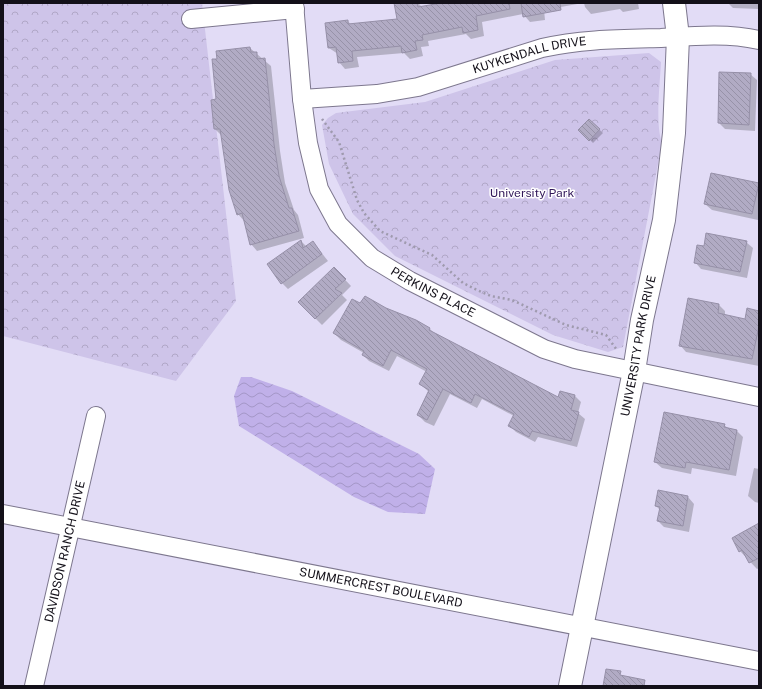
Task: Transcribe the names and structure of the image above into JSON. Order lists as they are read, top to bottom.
{
  "streets": {
    "street": [
      "KUYKENDALL DRIVE",
      "PERKINS PLACE",
      "UNIVERSITY PARK DRIVE",
      "DAVIDSON RANCH DRIVE",
      "SUMMERCREST BOULEVARD"
    ]
  },
  "crossings": [
    ["KUYKENDALL DRIVE", "PERKINS PLACE"],
    ["KUYKENDALL DRIVE", "UNIVERSITY PARK DRIVE"],
    ["PERKINS PLACE", "UNIVERSITY PARK DRIVE"],
    ["UNIVERSITY PARK DRIVE", "SUMMERCREST BOULEVARD"],
    ["DAVIDSON RANCH DRIVE", "SUMMERCREST BOULEVARD"]
  ],
  "parks": ["University Park"]
}
